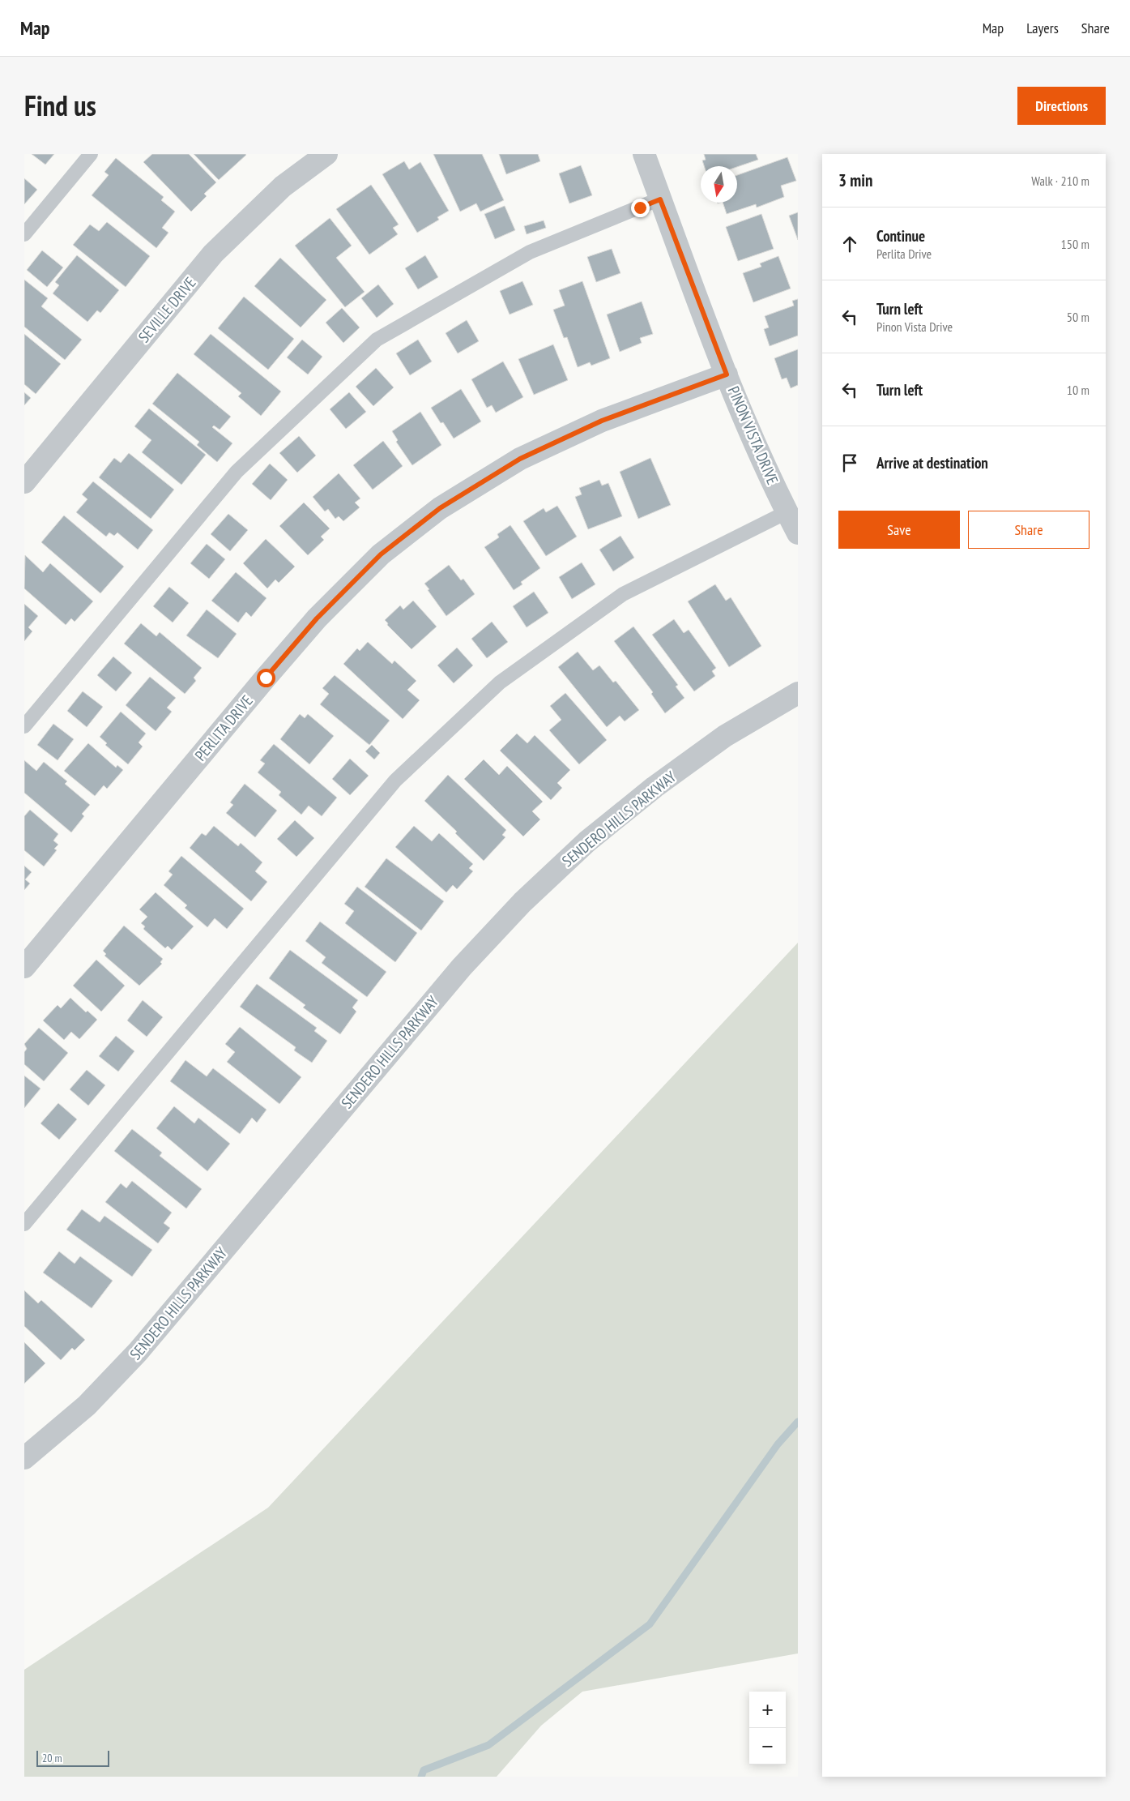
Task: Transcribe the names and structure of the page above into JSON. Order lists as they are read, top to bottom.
{
  "streets": {
    "street": [
      "SEVILLE DRIVE",
      "PINON VISTA DRIVE",
      "PERLITA DRIVE",
      "SENDERO HILLS PARKWAY"
    ]
  },
  "crossings": [
    ["PINON VISTA DRIVE", "PERLITA DRIVE"]
  ],
  "scale_bar": "20 m",
  "north": "bottom",
  "page": {
    "header": "Map",
    "nav": ["Map", "Layers", "Share"],
    "title": "Find us",
    "buttons": [
      "Directions",
      ["Save", "Share"]
    ],
    "heading": ["3 min", "Walk · 210 m"],
    "list": [
      ["Continue", "Perlita Drive", "150 m"],
      ["Turn left", "Pinon Vista Drive", "50 m"],
      ["Turn left", "10 m"],
      "Arrive at destination"
    ],
    "map_buttons": ["+", "−"],
    "scale": "20 m"
  }
}
